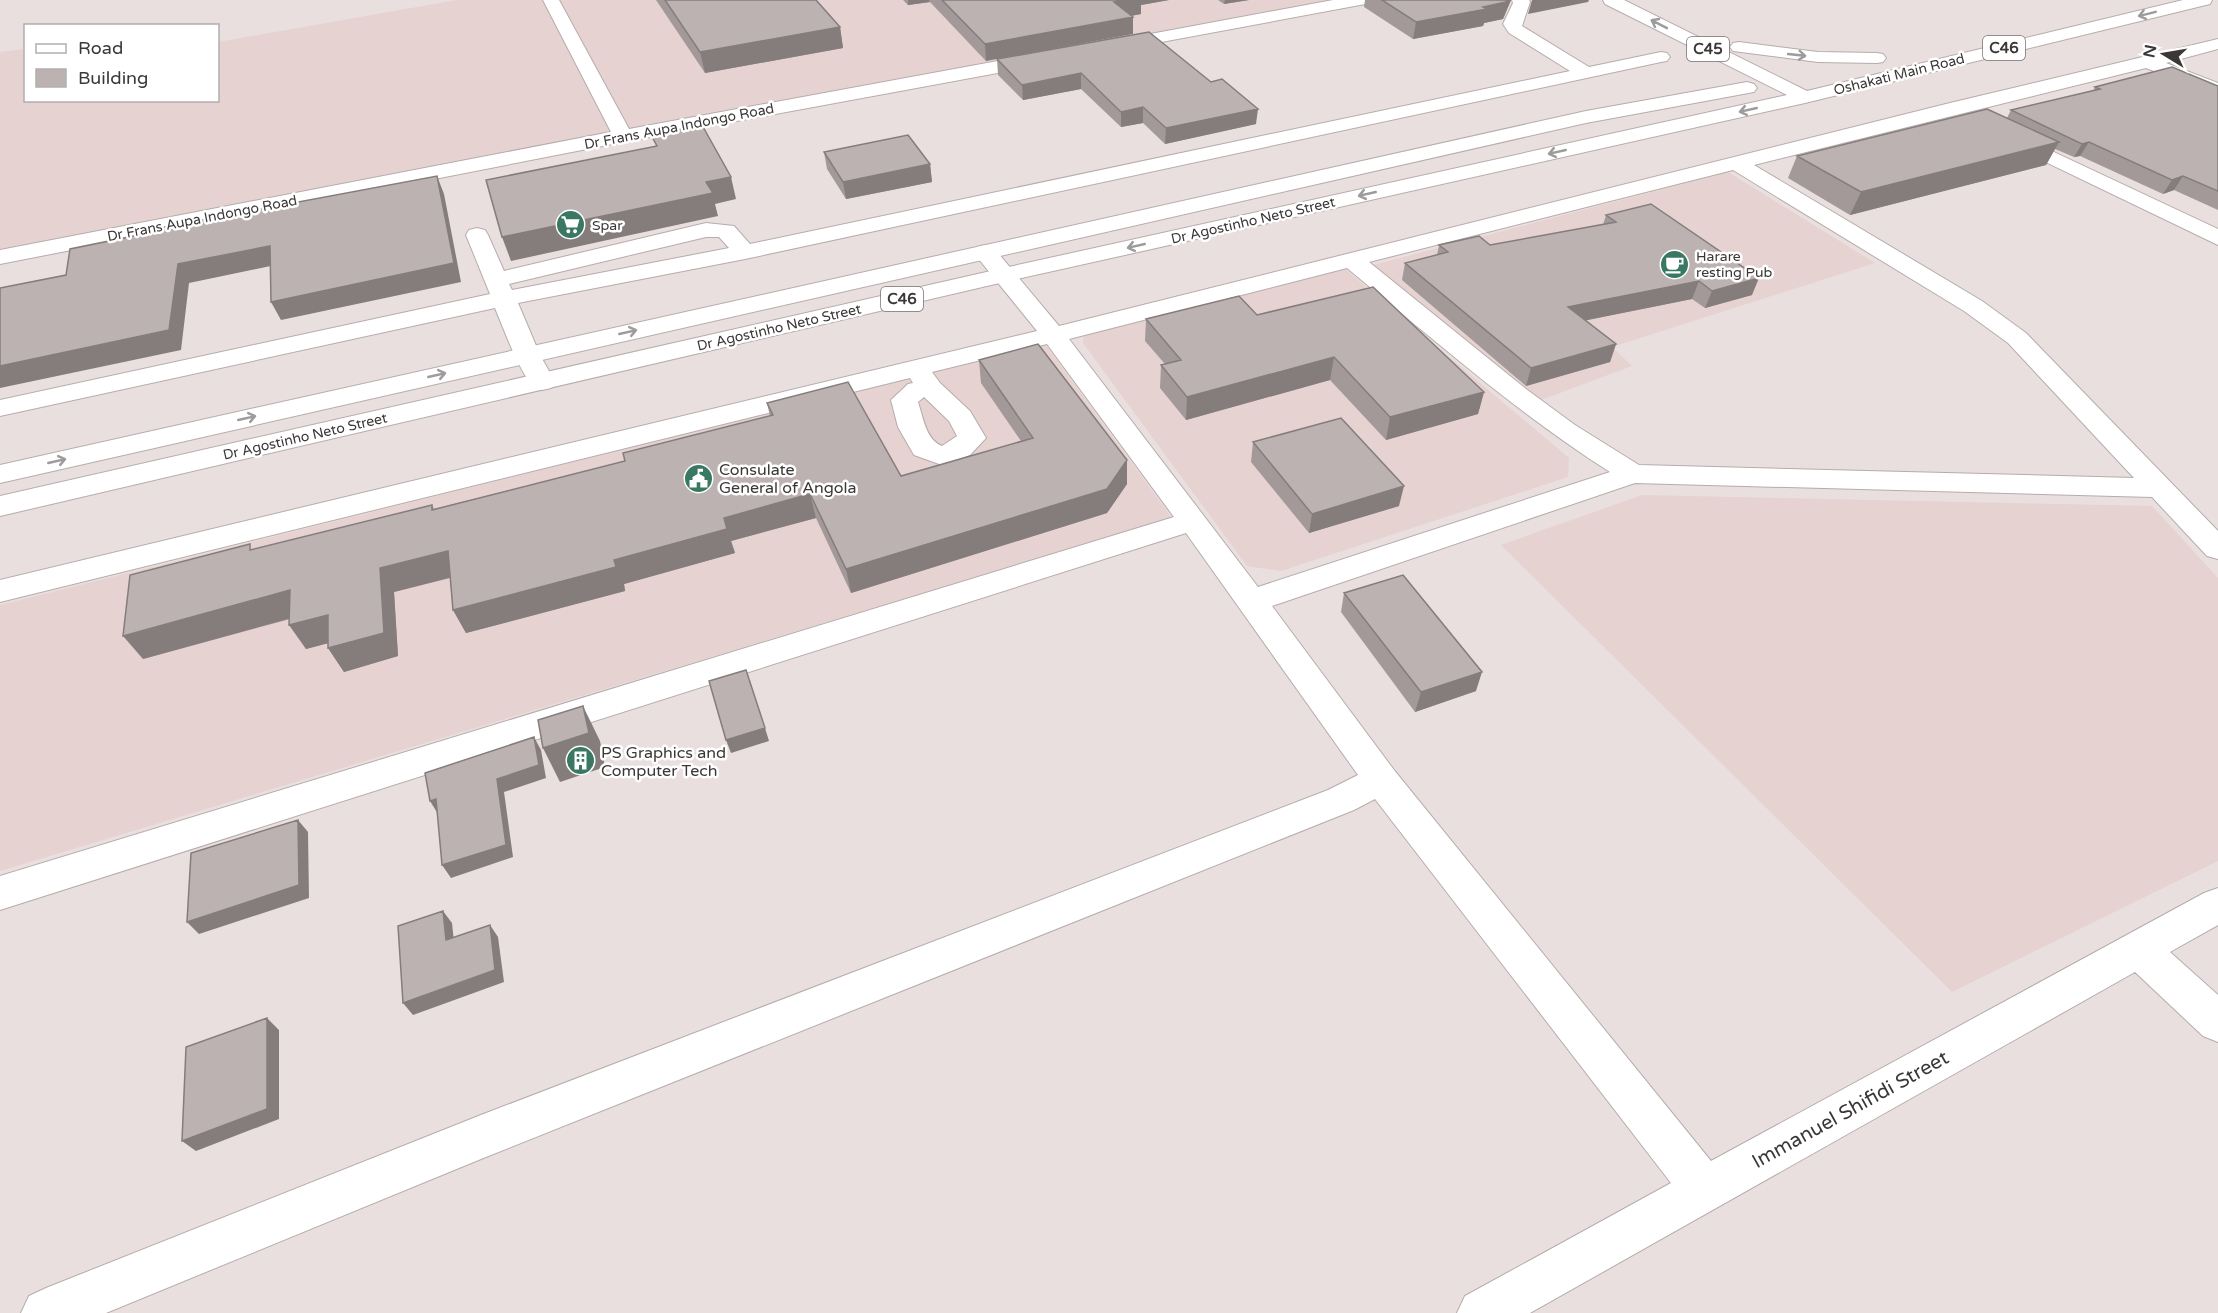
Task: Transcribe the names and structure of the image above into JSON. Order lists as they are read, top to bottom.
{
  "streets": {
    "street": [
      "C46",
      "C45",
      "Oshakati Main Road",
      "Dr Frans Aupa Indongo Road",
      "Dr Agostinho Neto Street",
      "Immanuel Shifidi Street"
    ]
  },
  "crossings": [
    ["C45", "Oshakati Main Road"],
    ["C45", "Dr Agostinho Neto Street"],
    ["Oshakati Main Road", "Dr Agostinho Neto Street"]
  ],
  "places": {
    "supermarket": ["Spar"],
    "cafe": ["Harare resting Pub"],
    "public building": ["Consulate General of Angola"],
    "building": ["PS Graphics and Computer Tech"]
  },
  "legend": ["Road", "Building"],
  "north": "left"
}
